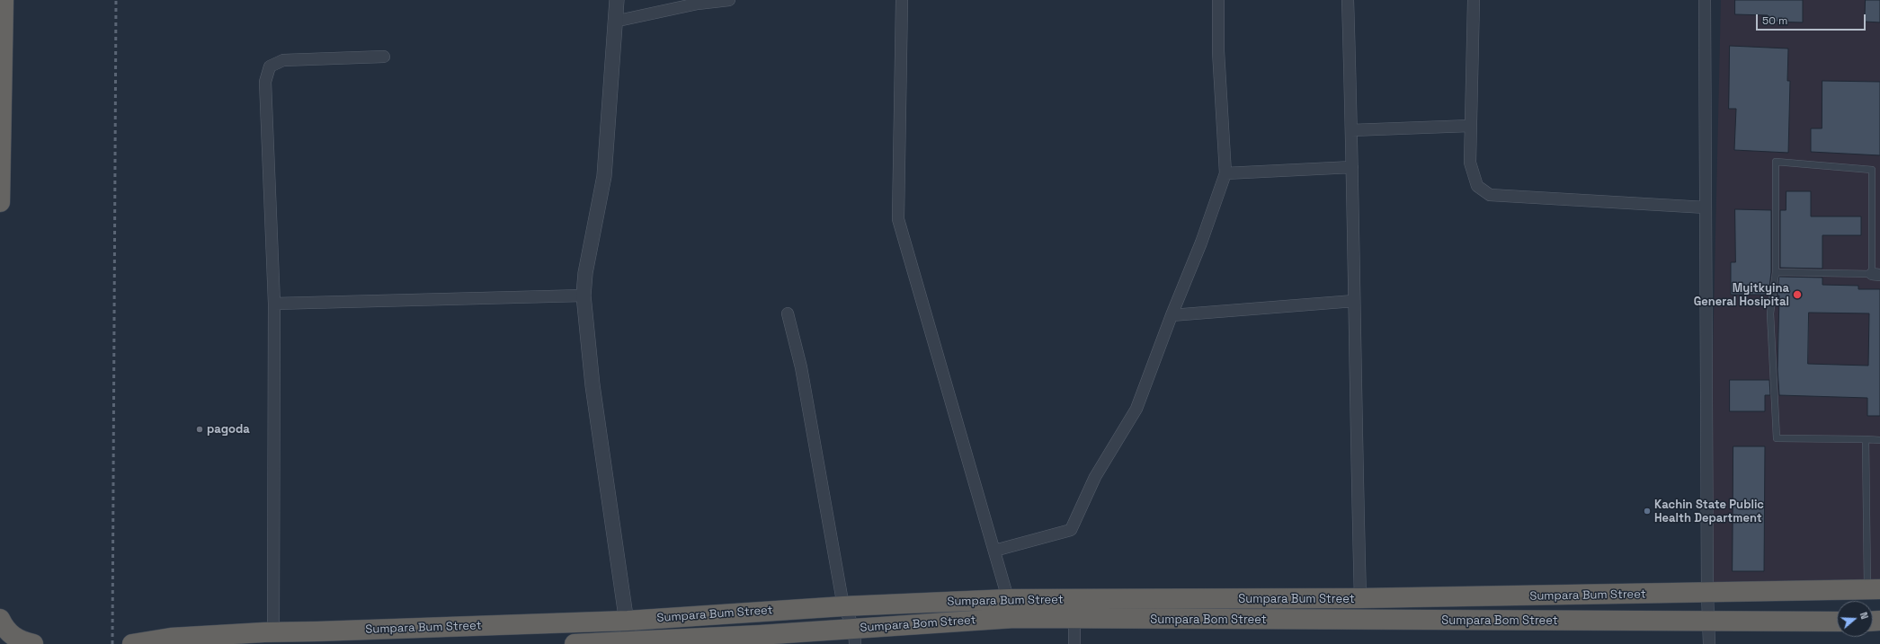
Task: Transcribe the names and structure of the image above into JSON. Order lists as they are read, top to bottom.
{
  "streets": {
    "highway": ["Sumpara Bum Street", "Sumpara Bom Street"]
  },
  "places": ["Myitkyina General Hosipital", "pagoda", "Kachin State Public Health Department"],
  "scale_bar": "50 m",
  "north": "right"
}
